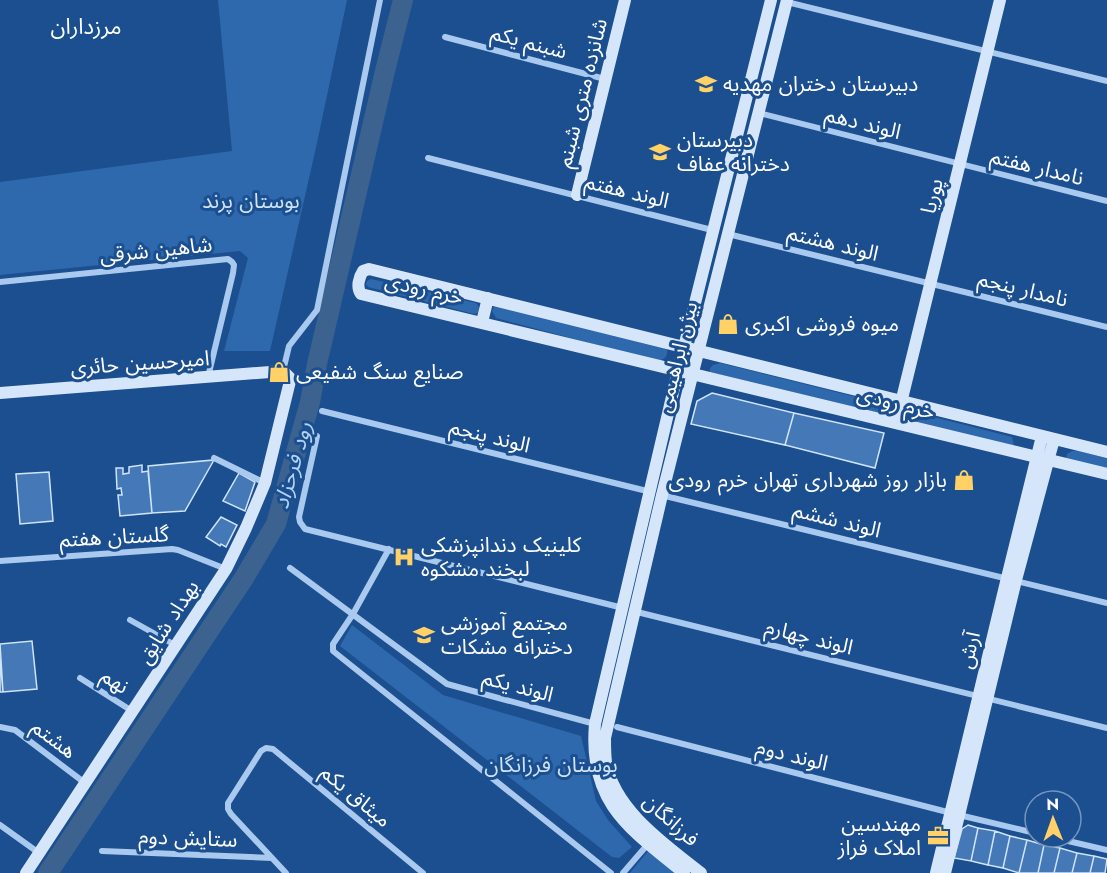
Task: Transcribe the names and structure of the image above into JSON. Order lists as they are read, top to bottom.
{
  "streets": {
    "street": [
      "شبنم یکم",
      "شانزده متری شبنم",
      "الوند دهم",
      "نامدار هفتم",
      "الوند هفتم",
      "پوریا",
      "الوند هشتم",
      "شاهین شرقی",
      "خرم رودی",
      "نامدار پنجم",
      "بیژن ابراهیمی",
      "امیرحسین حائری",
      "الوند پنجم",
      "الوند ششم",
      "گلستان هفتم",
      "بهداد شایق",
      "الوند چهارم",
      "آرش",
      "نهم",
      "الوند یکم",
      "هشتم",
      "الوند دوم",
      "میثاق یکم",
      "فرزانگان",
      "ستایش دوم"
    ]
  },
  "crossings": [
    ["شبنم یکم", "شانزده متری شبنم"],
    ["شانزده متری شبنم", "الوند هفتم"],
    ["الوند دهم", "نامدار هفتم"],
    ["الوند دهم", "پوریا"],
    ["الوند دهم", "بیژن ابراهیمی"],
    ["نامدار هفتم", "پوریا"],
    ["الوند هفتم", "بیژن ابراهیمی"],
    ["پوریا", "الوند هشتم"],
    ["پوریا", "خرم رودی"],
    ["پوریا", "نامدار پنجم"],
    ["الوند هشتم", "نامدار پنجم"],
    ["الوند هشتم", "بیژن ابراهیمی"],
    ["شاهین شرقی", "امیرحسین حائری"],
    ["خرم رودی", "بیژن ابراهیمی"],
    ["خرم رودی", "آرش"],
    ["بیژن ابراهیمی", "الوند پنجم"],
    ["بیژن ابراهیمی", "الوند ششم"],
    ["بیژن ابراهیمی", "الوند چهارم"],
    ["بیژن ابراهیمی", "الوند یکم"],
    ["بیژن ابراهیمی", "الوند دوم"],
    ["بیژن ابراهیمی", "فرزانگان"],
    ["امیرحسین حائری", "بهداد شایق"],
    ["الوند پنجم", "الوند ششم"],
    ["الوند ششم", "آرش"],
    ["گلستان هفتم", "بهداد شایق"],
    ["بهداد شایق", "نهم"],
    ["بهداد شایق", "هشتم"],
    ["الوند چهارم", "آرش"],
    ["آرش", "الوند دوم"],
    ["الوند یکم", "الوند دوم"],
    ["الوند یکم", "فرزانگان"],
    ["الوند دوم", "فرزانگان"],
    ["میثاق یکم", "ستایش دوم"]
  ],
  "districts": ["مرزداران"],
  "water": ["رود فرحزاد"],
  "parks": ["بوستان پرند", "بوستان فرزانگان"],
  "places": {
    "school or university": ["دبیرستان دختران مهدیه", "دبیرستان دخترانه عفاف", "مجتمع آموزشی دخترانه مشکات"],
    "shop": ["میوه فروشی اکبری", "صنایع سنگ شفیعی", "بازار روز شهرداری تهران خرم رودی"],
    "hospital": ["کلینیک دندانپزشکی لبخند مشکوه"],
    "office": ["مهندسین املاک فراز"]
  },
  "north": "top"
}
